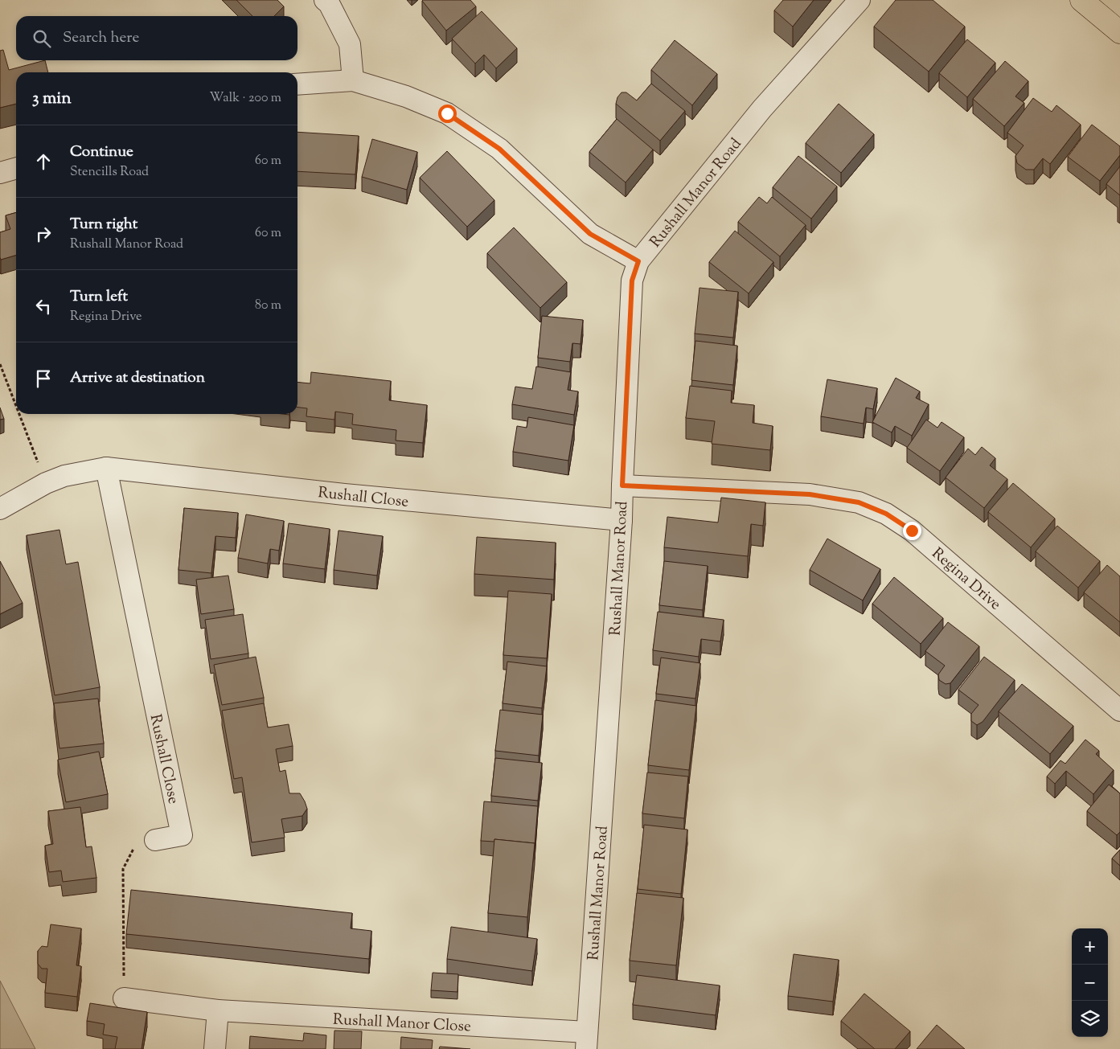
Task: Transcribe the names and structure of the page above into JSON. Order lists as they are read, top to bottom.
{
  "streets": {
    "street": [
      "Rushall Manor Road",
      "Rushall Close",
      "Regina Drive",
      "Rushall Manor Close"
    ]
  },
  "crossings": [
    ["Rushall Manor Road", "Rushall Close"],
    ["Rushall Manor Road", "Regina Drive"],
    ["Rushall Manor Road", "Rushall Manor Close"]
  ],
  "page": {
    "search": "Search here",
    "heading": ["3 min", "Walk · 200 m"],
    "list": [
      ["Continue", "Stencills Road", "60 m"],
      ["Turn right", "Rushall Manor Road", "60 m"],
      ["Turn left", "Regina Drive", "80 m"],
      "Arrive at destination"
    ],
    "map_buttons": ["+", "−"]
  }
}
